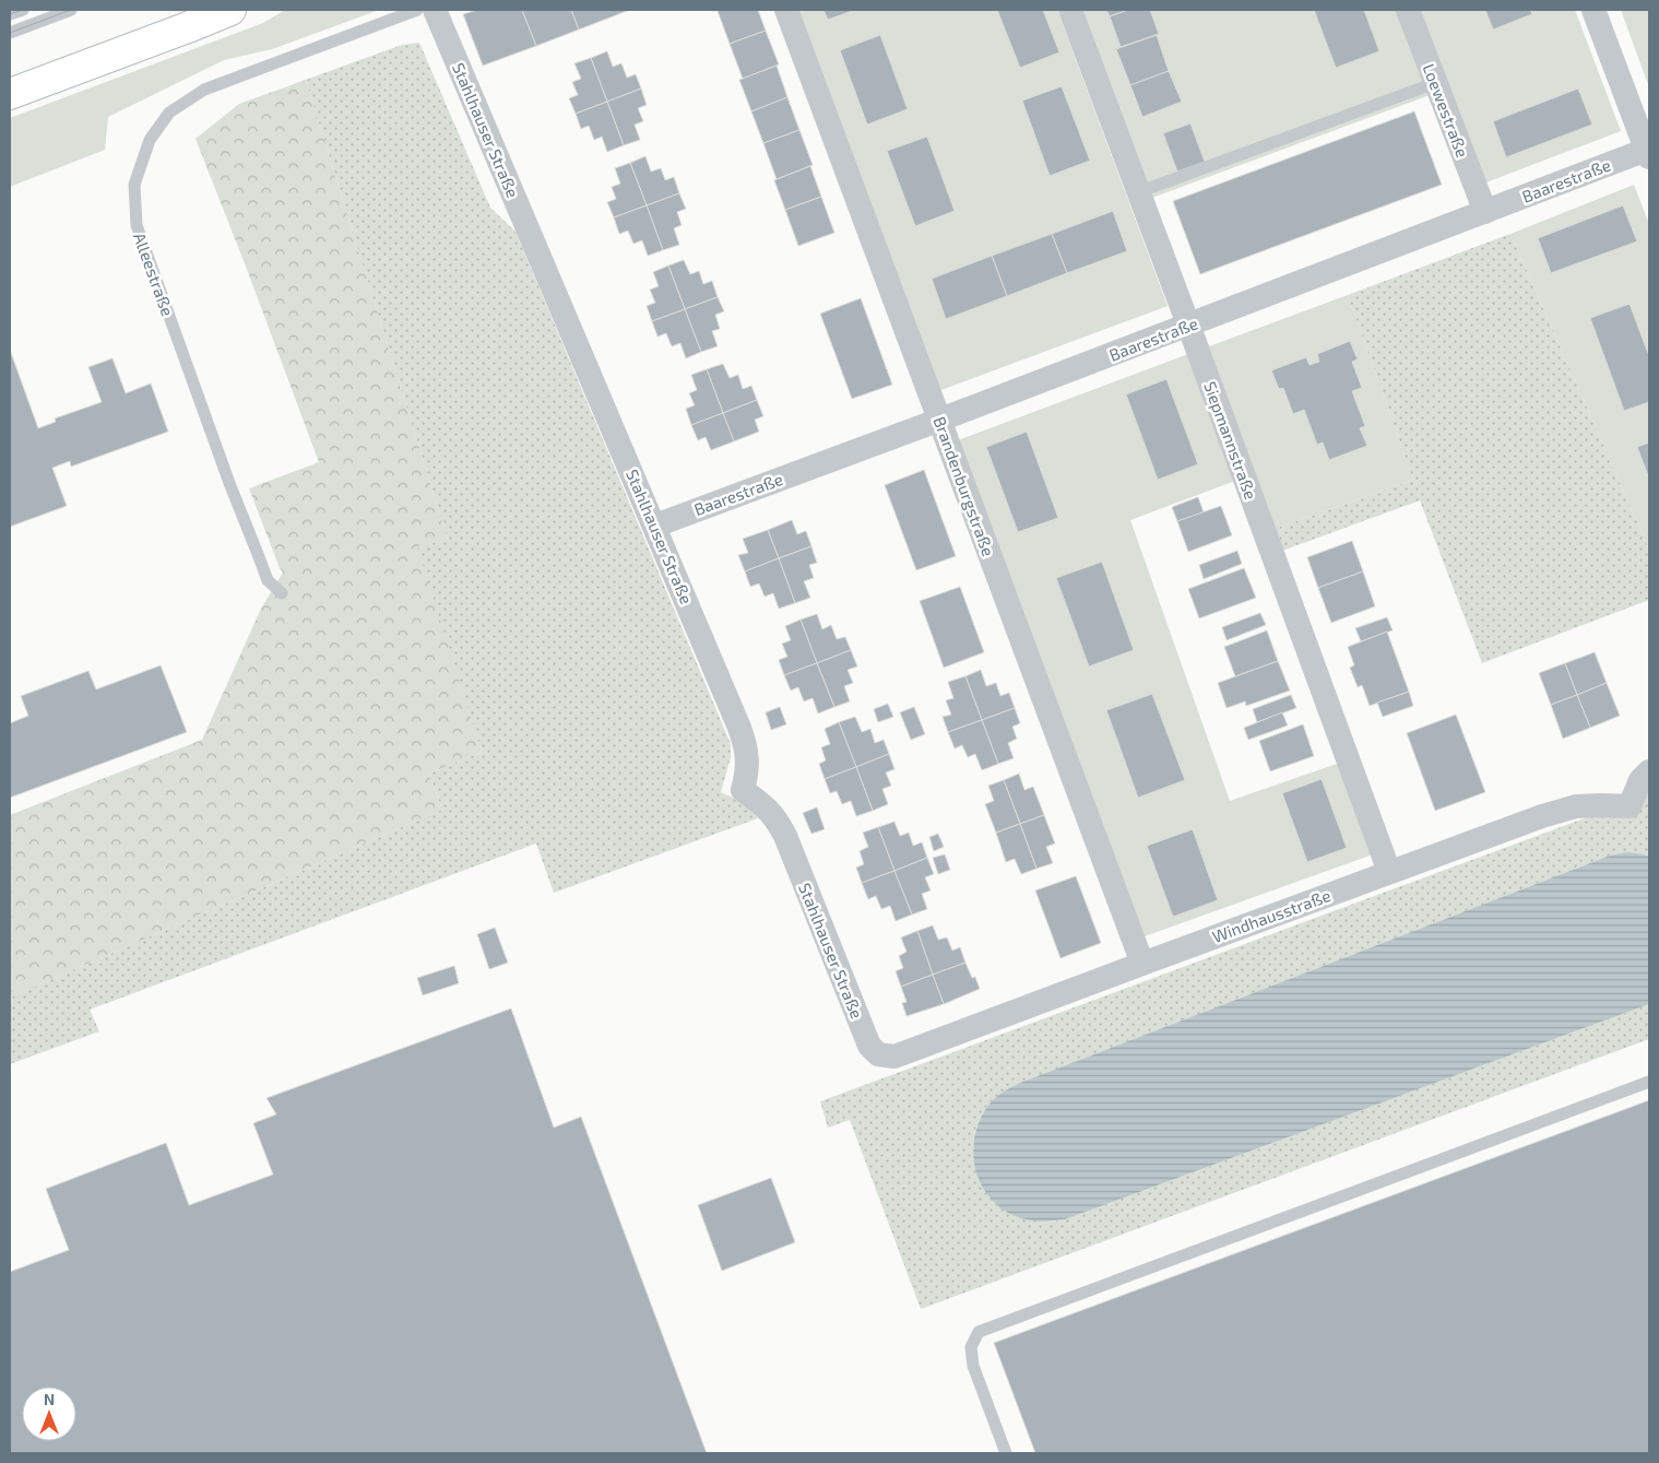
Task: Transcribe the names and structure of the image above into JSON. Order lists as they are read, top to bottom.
{
  "streets": {
    "street": [
      "Loewestraße",
      "Stahlhauser Straße",
      "Baarestraße",
      "Siepmannstraße",
      "Brandenburgstraße",
      "Windhausstraße"
    ],
    "lane": ["Alleestraße"]
  },
  "crossings": [
    ["Loewestraße", "Baarestraße"],
    ["Stahlhauser Straße", "Baarestraße"],
    ["Stahlhauser Straße", "Windhausstraße"],
    ["Baarestraße", "Siepmannstraße"],
    ["Baarestraße", "Brandenburgstraße"],
    ["Siepmannstraße", "Windhausstraße"],
    ["Brandenburgstraße", "Windhausstraße"]
  ],
  "north": "top"
}
